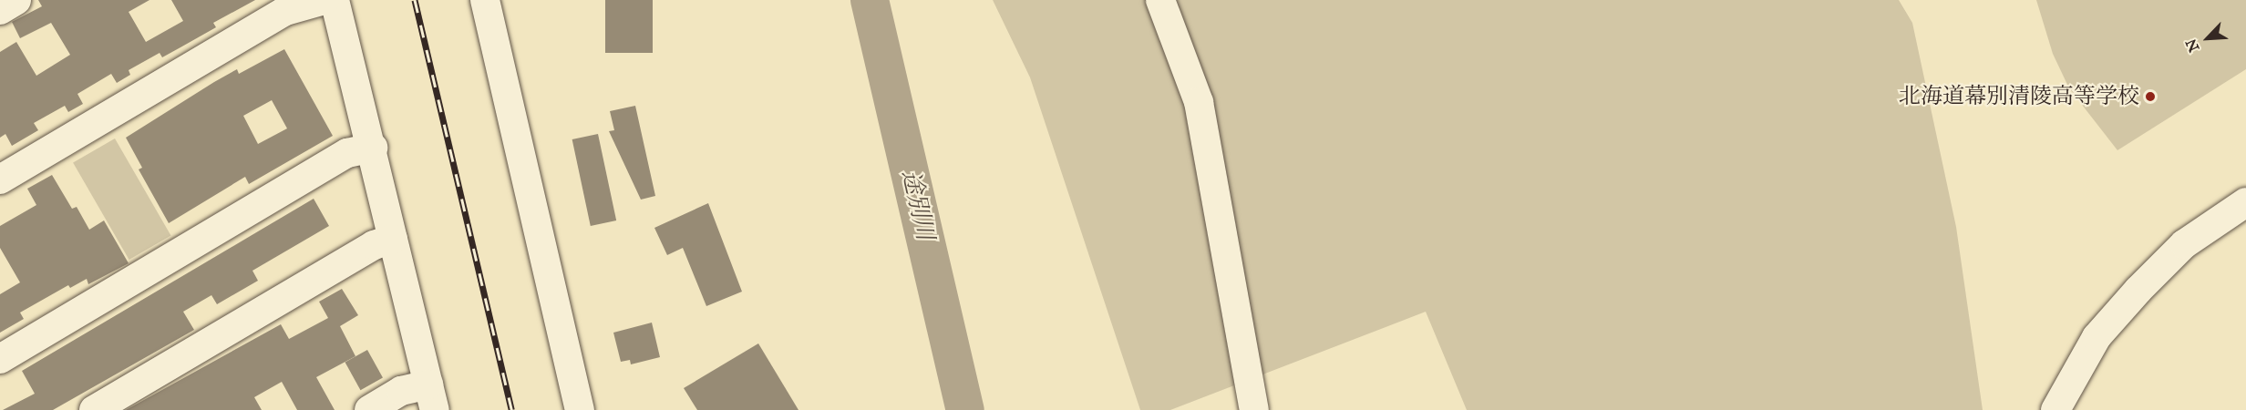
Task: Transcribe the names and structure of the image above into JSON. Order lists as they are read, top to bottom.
{
  "water": ["途別川"],
  "places": ["北海道幕別清陵高等学校"],
  "north": "bottom left"
}
